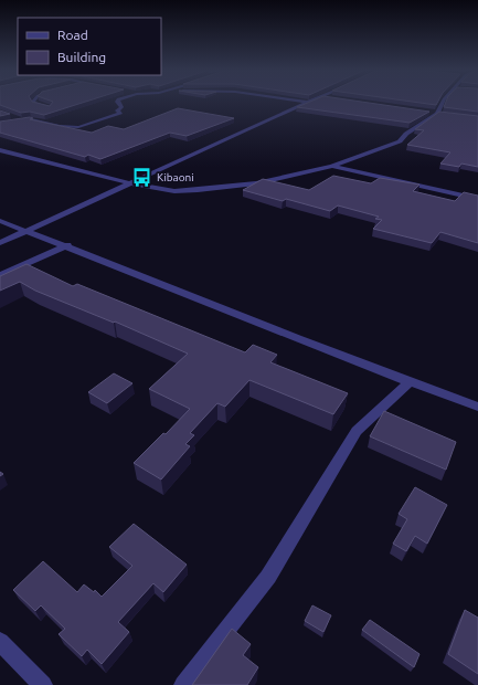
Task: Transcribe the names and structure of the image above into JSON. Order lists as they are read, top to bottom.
{
  "places": {
    "bus stop": ["Kibaoni"]
  },
  "legend": ["Road", "Building"]
}
